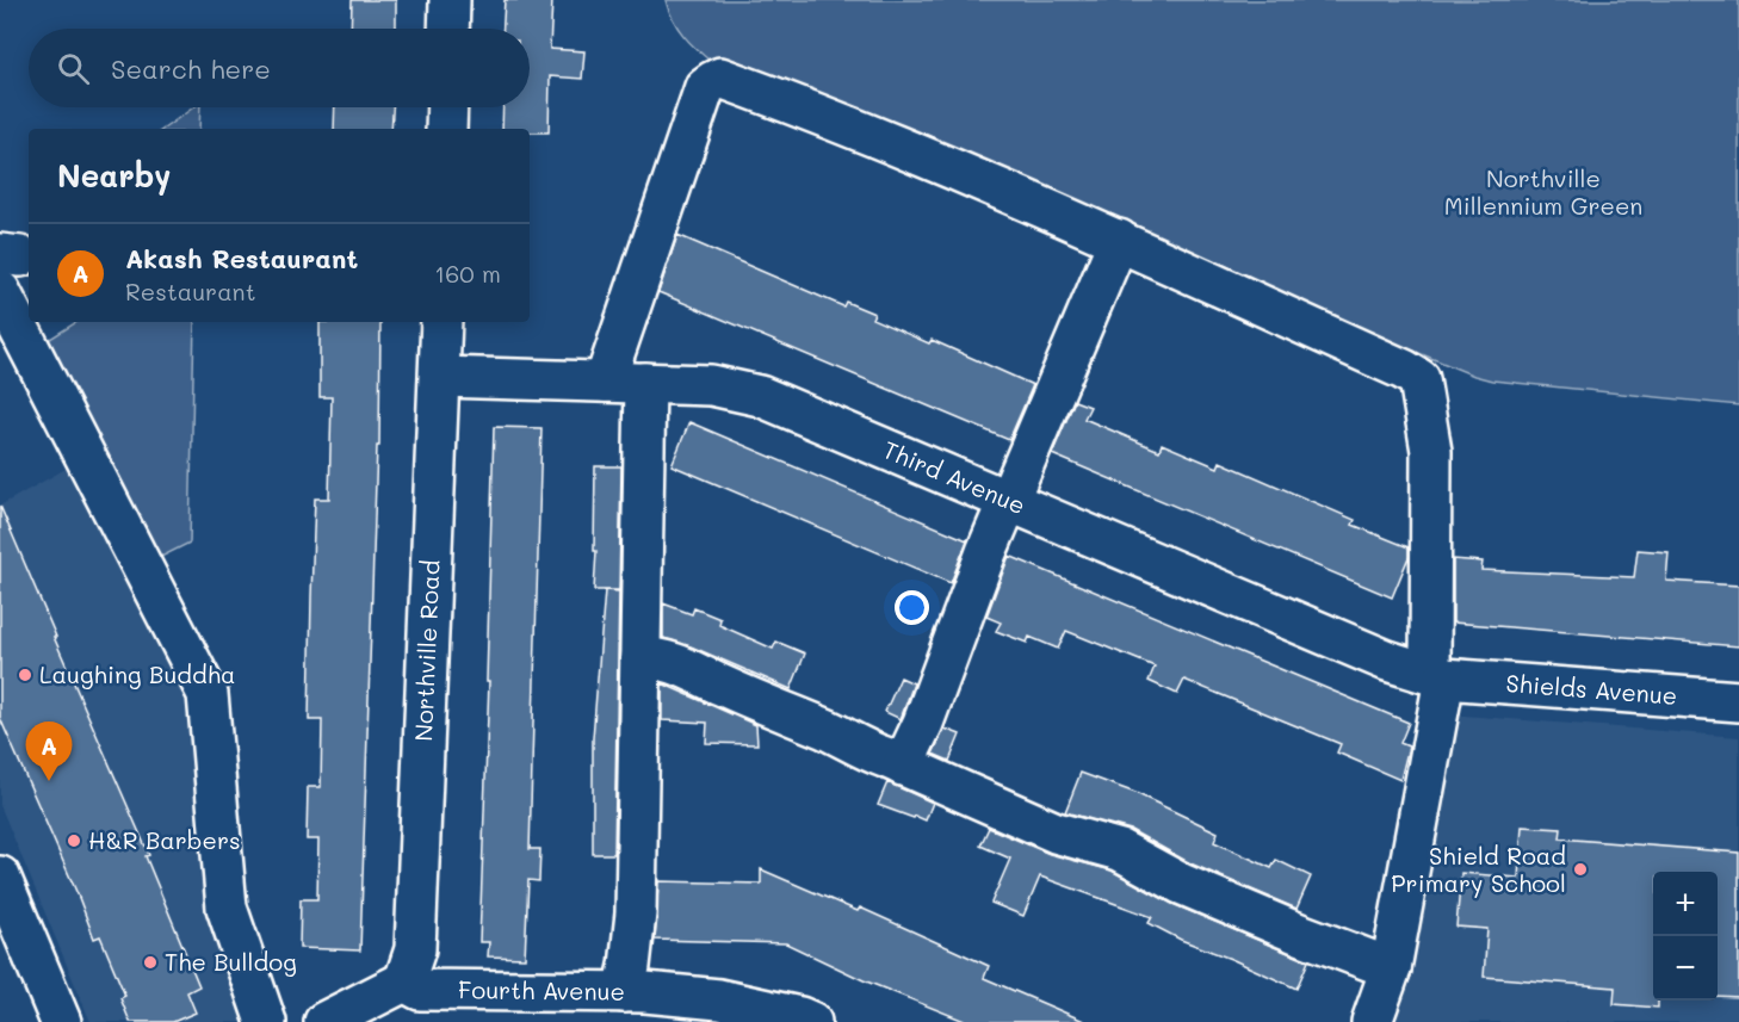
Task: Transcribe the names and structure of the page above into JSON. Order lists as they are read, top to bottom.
{
  "streets": {
    "street": [
      "Third Avenue",
      "Northville Road",
      "Shields Avenue",
      "Fourth Avenue"
    ]
  },
  "crossings": [
    ["Third Avenue", "Northville Road"],
    ["Third Avenue", "Shields Avenue"],
    ["Northville Road", "Fourth Avenue"]
  ],
  "parks": ["Northville Millennium Green"],
  "places": [
    "Laughing Buddha",
    "H&R Barbers",
    "Shield Road Primary School",
    "The Bulldog"
  ],
  "page": {
    "search": "Search here",
    "heading": "Nearby",
    "list": [
      {
        "mark": "A",
        "name": "Akash Restaurant",
        "note": "Restaurant",
        "value": "160 m"
      }
    ],
    "pins": "A",
    "map_buttons": ["+", "−"]
  }
}
